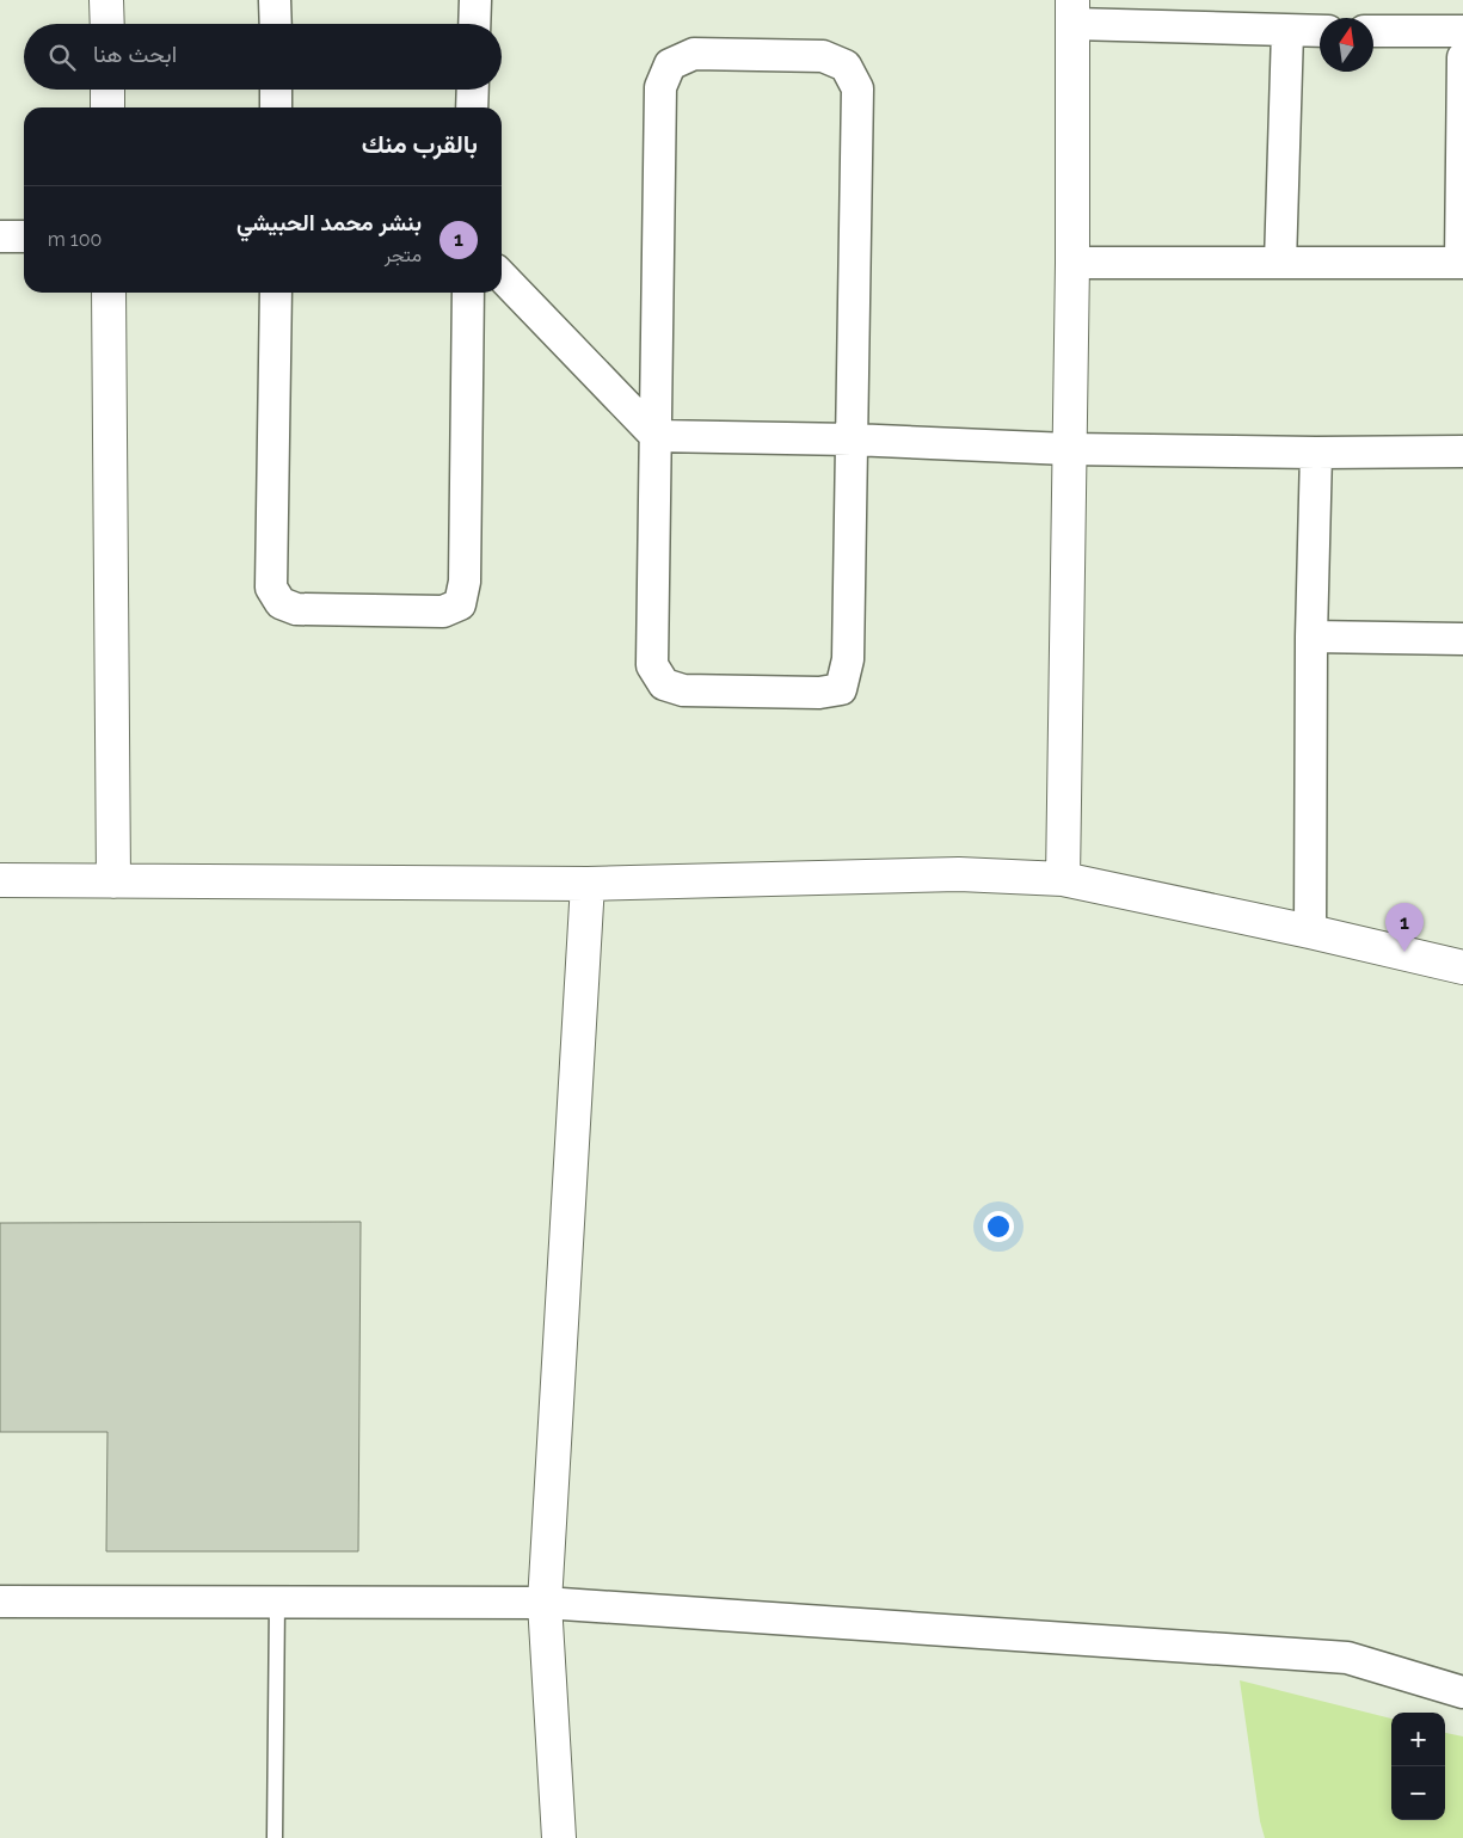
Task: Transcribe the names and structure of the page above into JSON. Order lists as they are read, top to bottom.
{
  "north": "top",
  "page": {
    "search": "ابحث هنا",
    "heading": "بالقرب منك",
    "list": [
      {
        "mark": "1",
        "name": "بنشر محمد الحبيشي",
        "note": "متجر",
        "value": "100 m"
      }
    ],
    "pins": "1",
    "map_buttons": ["+", "−"]
  }
}
